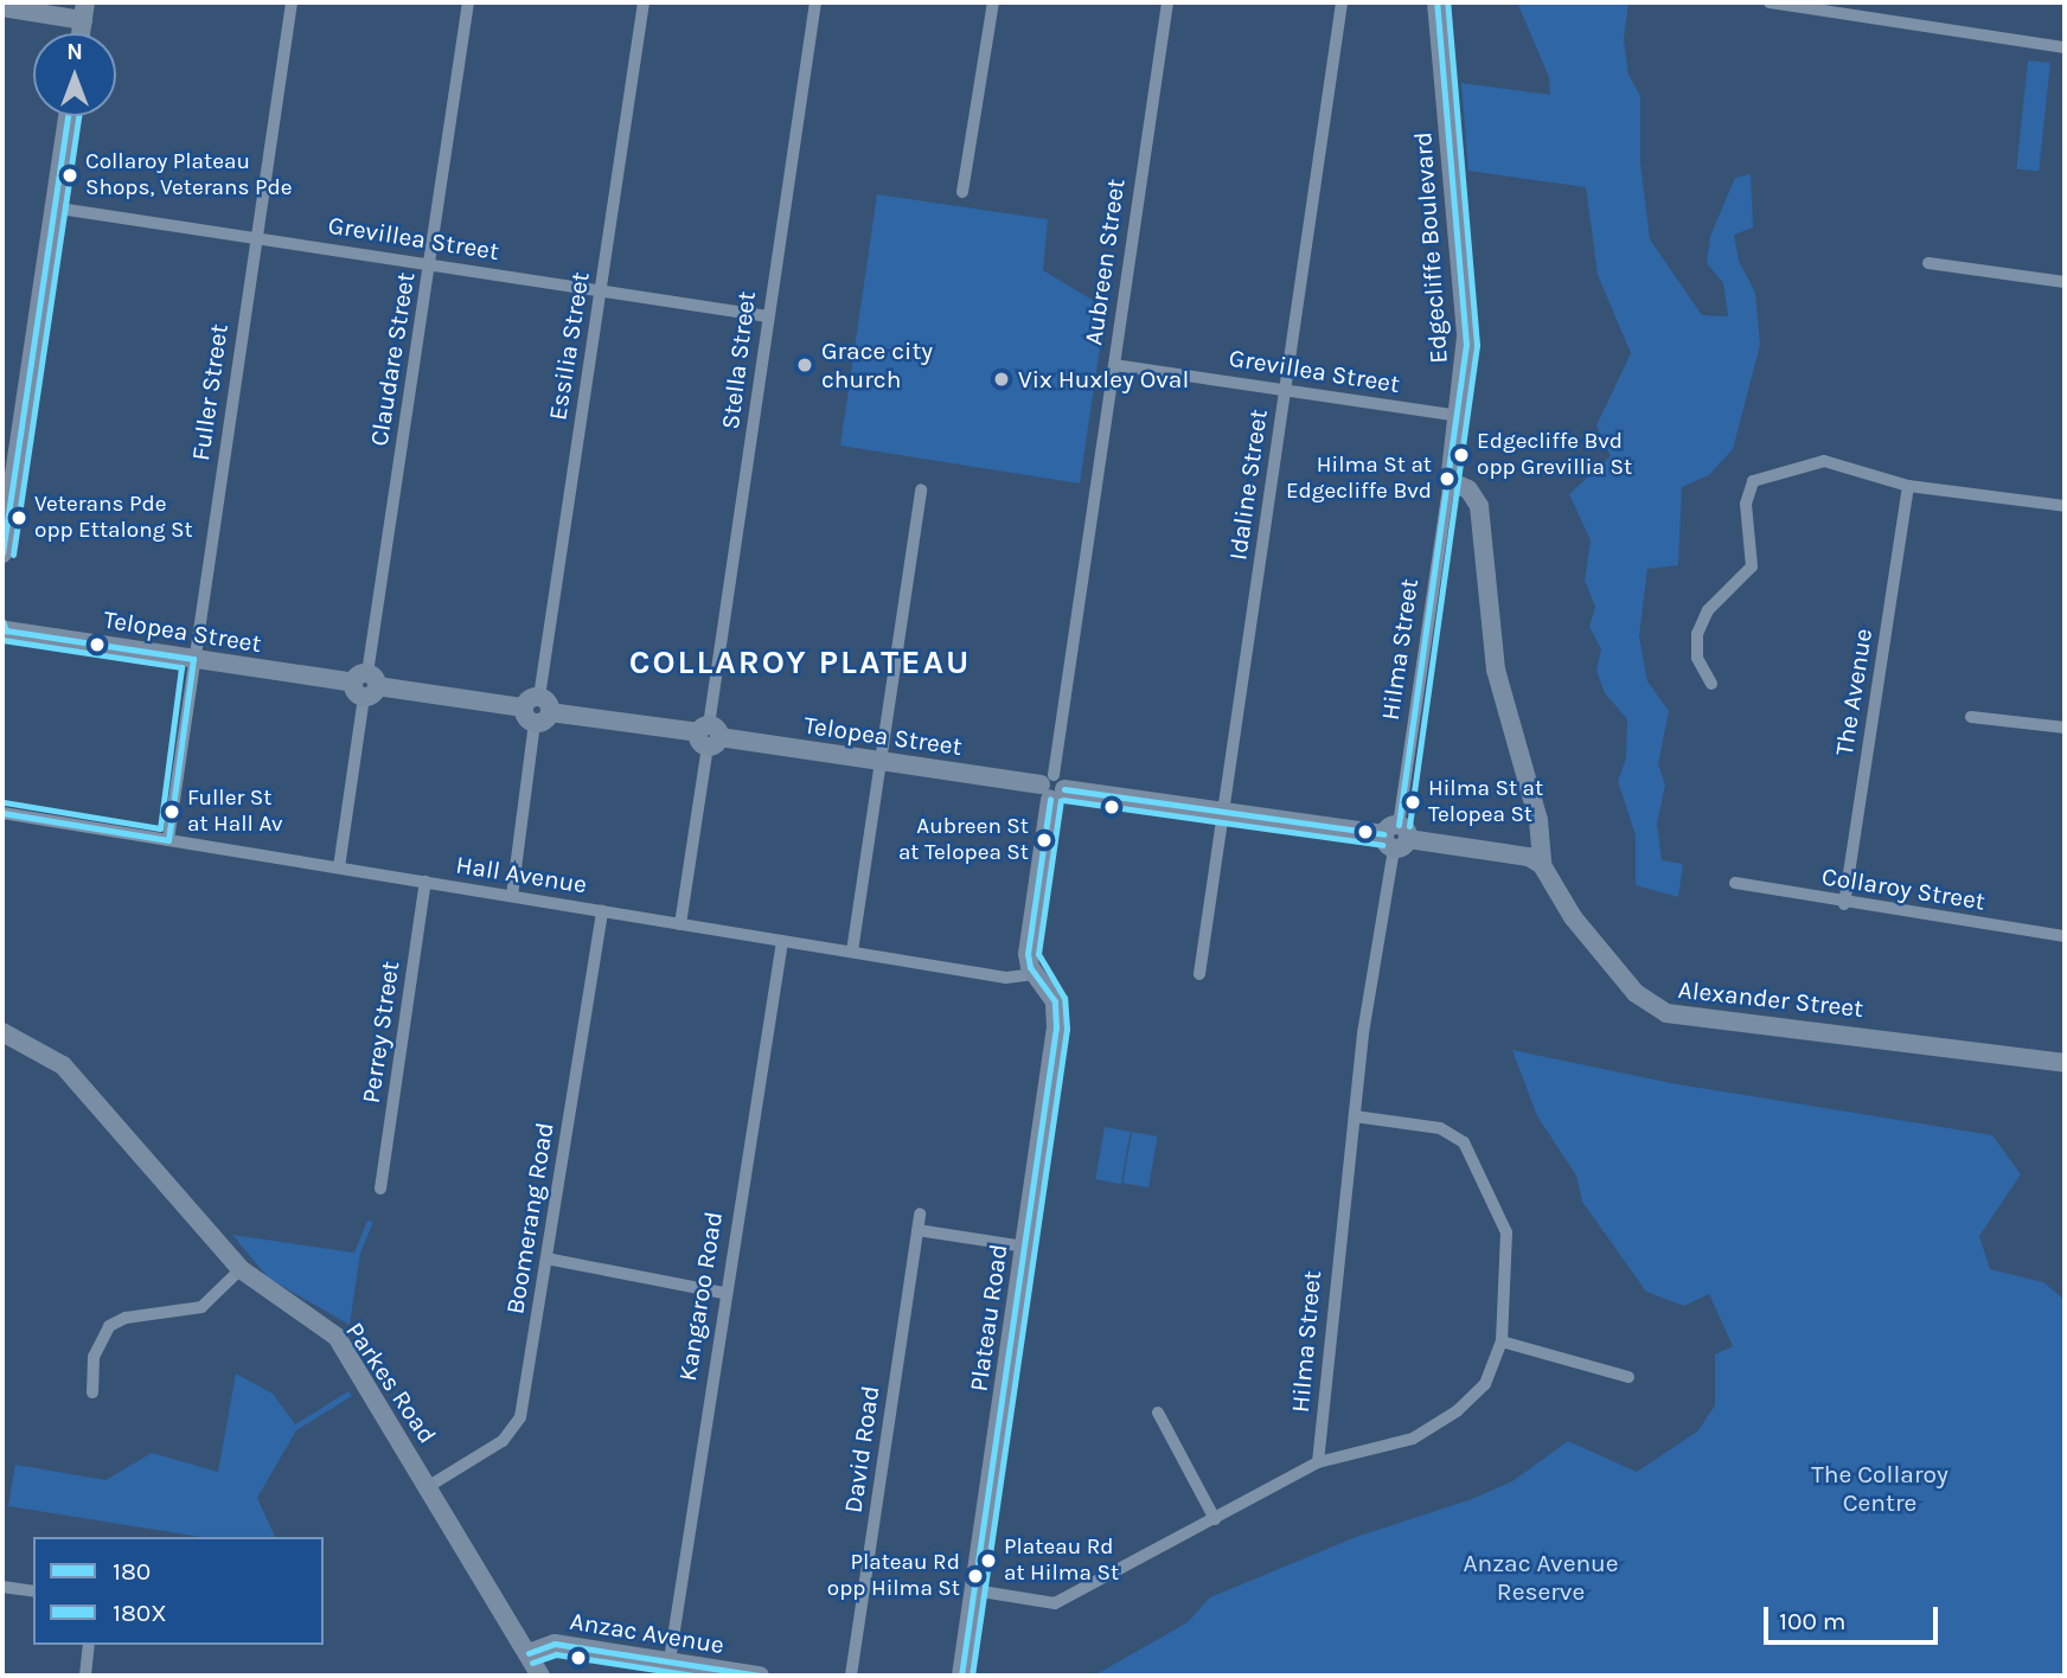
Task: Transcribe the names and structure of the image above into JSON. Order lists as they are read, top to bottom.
{
  "streets": {
    "street": [
      "Grevillea Street",
      "Edgecliffe Boulevard",
      "Aubreen Street",
      "Essilia Street",
      "Claudare Street",
      "Stella Street",
      "Fuller Street",
      "Idaline Street",
      "Telopea Street",
      "Hilma Street",
      "The Avenue",
      "Hall Avenue",
      "Collaroy Street",
      "Alexander Street",
      "Perrey Street",
      "Boomerang Road",
      "Kangaroo Road",
      "Plateau Road",
      "Parkes Road",
      "David Road",
      "Anzac Avenue"
    ]
  },
  "crossings": [
    ["Grevillea Street", "Edgecliffe Boulevard"],
    ["Grevillea Street", "Aubreen Street"],
    ["Grevillea Street", "Essilia Street"],
    ["Grevillea Street", "Claudare Street"],
    ["Grevillea Street", "Stella Street"],
    ["Grevillea Street", "Fuller Street"],
    ["Grevillea Street", "Idaline Street"],
    ["Edgecliffe Boulevard", "Hilma Street"],
    ["Aubreen Street", "Telopea Street"],
    ["Aubreen Street", "Hall Avenue"],
    ["Aubreen Street", "Plateau Road"],
    ["Essilia Street", "Telopea Street"],
    ["Essilia Street", "Hall Avenue"],
    ["Claudare Street", "Telopea Street"],
    ["Claudare Street", "Hall Avenue"],
    ["Stella Street", "Telopea Street"],
    ["Stella Street", "Hall Avenue"],
    ["Fuller Street", "Telopea Street"],
    ["Fuller Street", "Hall Avenue"],
    ["Idaline Street", "Telopea Street"],
    ["Telopea Street", "Hilma Street"],
    ["Telopea Street", "Alexander Street"],
    ["The Avenue", "Collaroy Street"],
    ["Hall Avenue", "Perrey Street"],
    ["Hall Avenue", "Boomerang Road"],
    ["Hall Avenue", "Kangaroo Road"],
    ["Hall Avenue", "Plateau Road"],
    ["Boomerang Road", "Parkes Road"],
    ["Kangaroo Road", "Anzac Avenue"],
    ["Parkes Road", "Anzac Avenue"]
  ],
  "districts": ["COLLAROY PLATEAU"],
  "parks": ["The Collaroy Centre", "Anzac Avenue Reserve"],
  "places": [
    "Collaroy Plateau Shops, Veterans Pde",
    "Grace city church",
    "Vix Huxley Oval",
    "Edgecliffe Bvd opp Grevillia St",
    "Hilma St at Edgecliffe Bvd",
    "Veterans Pde opp Ettalong St",
    "Hilma St at Telopea St",
    "Fuller St at Hall Av",
    "Aubreen St at Telopea St",
    "Plateau Rd at Hilma St",
    "Plateau Rd opp Hilma St"
  ],
  "lines": ["transit line 180", "transit line 180X"],
  "legend": ["180", "180X"],
  "scale_bar": "100 m",
  "north": "top"
}
